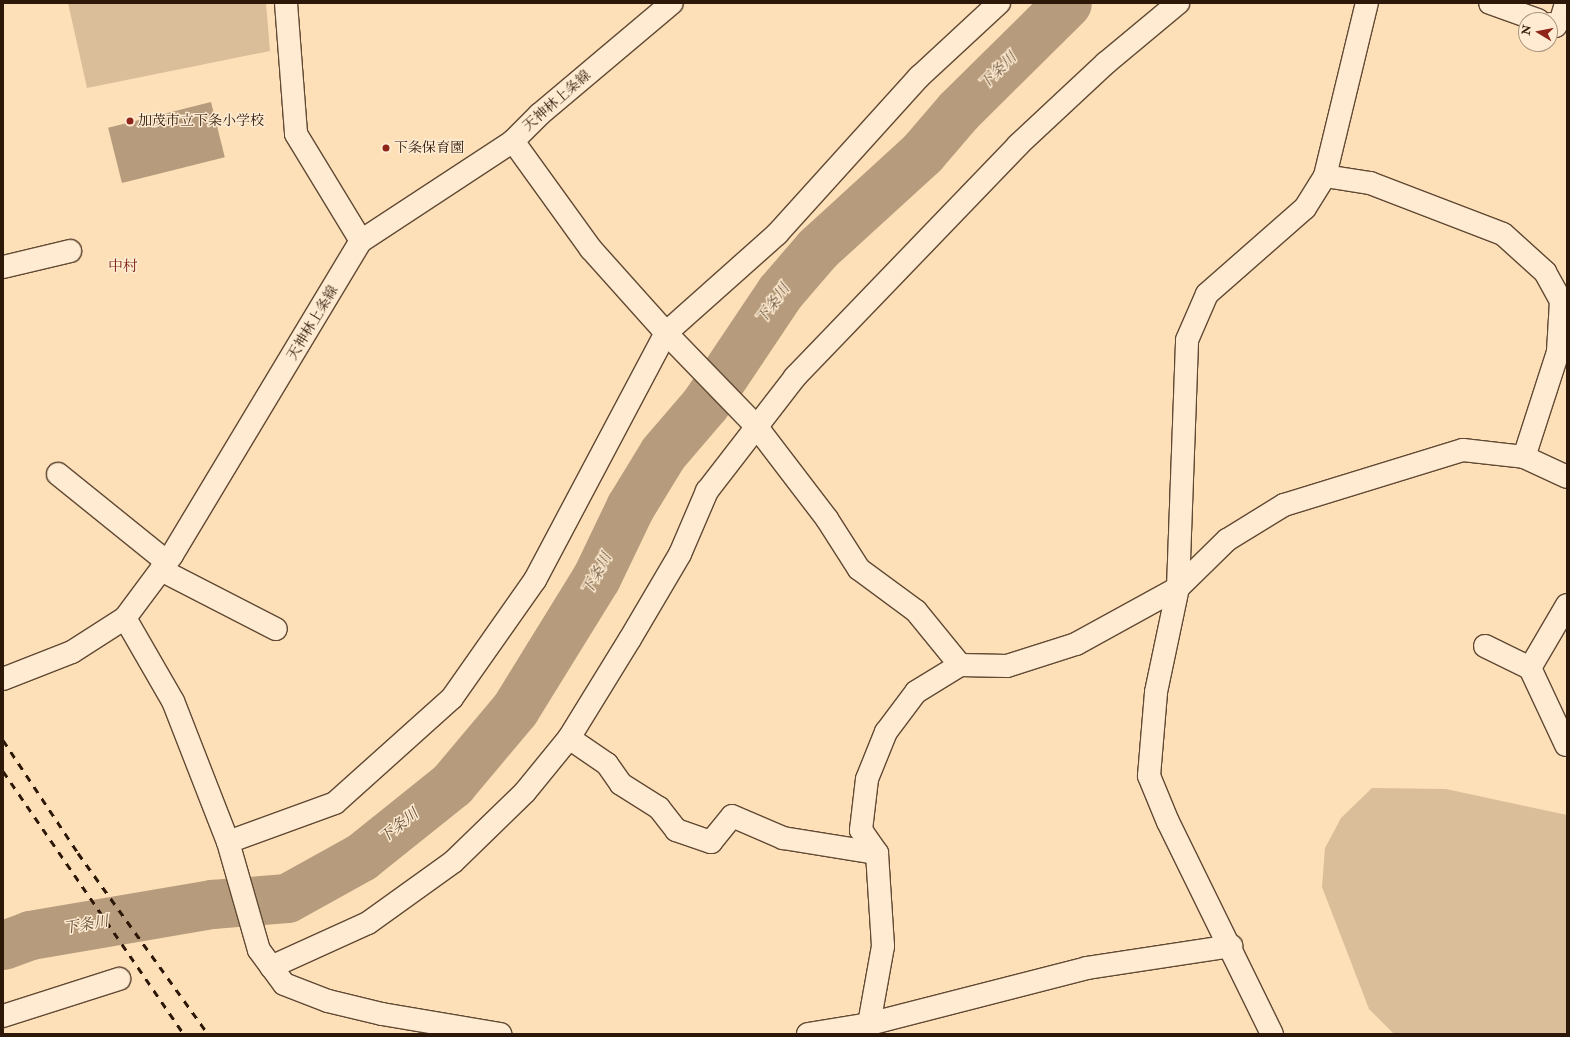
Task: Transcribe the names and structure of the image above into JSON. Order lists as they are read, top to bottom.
{
  "streets": {
    "street": ["天神林上条線"]
  },
  "districts": ["中村"],
  "water": ["下条川"],
  "places": ["加茂市立下条小学校", "下条保育園"],
  "north": "left"
}
